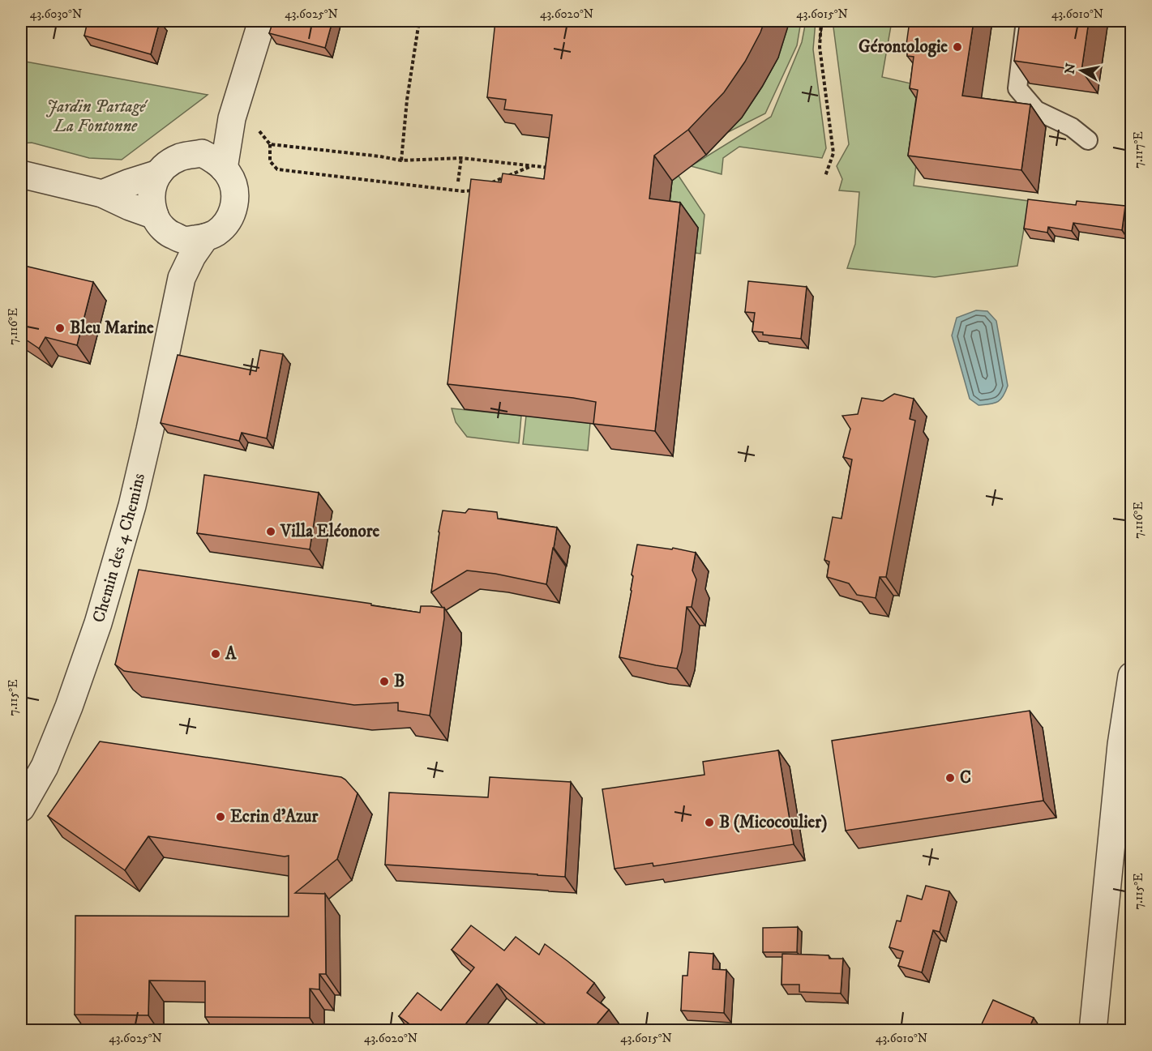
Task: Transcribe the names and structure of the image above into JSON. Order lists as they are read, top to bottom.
{
  "streets": {
    "street": ["Chemin des 4 Chemins"]
  },
  "parks": ["Jardin Partagé La Fontonne"],
  "places": [
    "Gérontologie",
    "Bleu Marine",
    "Villa Eléonore",
    "A",
    "B",
    "C",
    "Ecrin d'Azur",
    "B (Micocoulier)"
  ],
  "north": "left",
  "coordinates": [
    "43.6030°N",
    "43.6025°N",
    "43.6020°N",
    "43.6015°N",
    "43.6010°N",
    "7.117°E",
    "7.116°E",
    "7.115°E"
  ]
}
